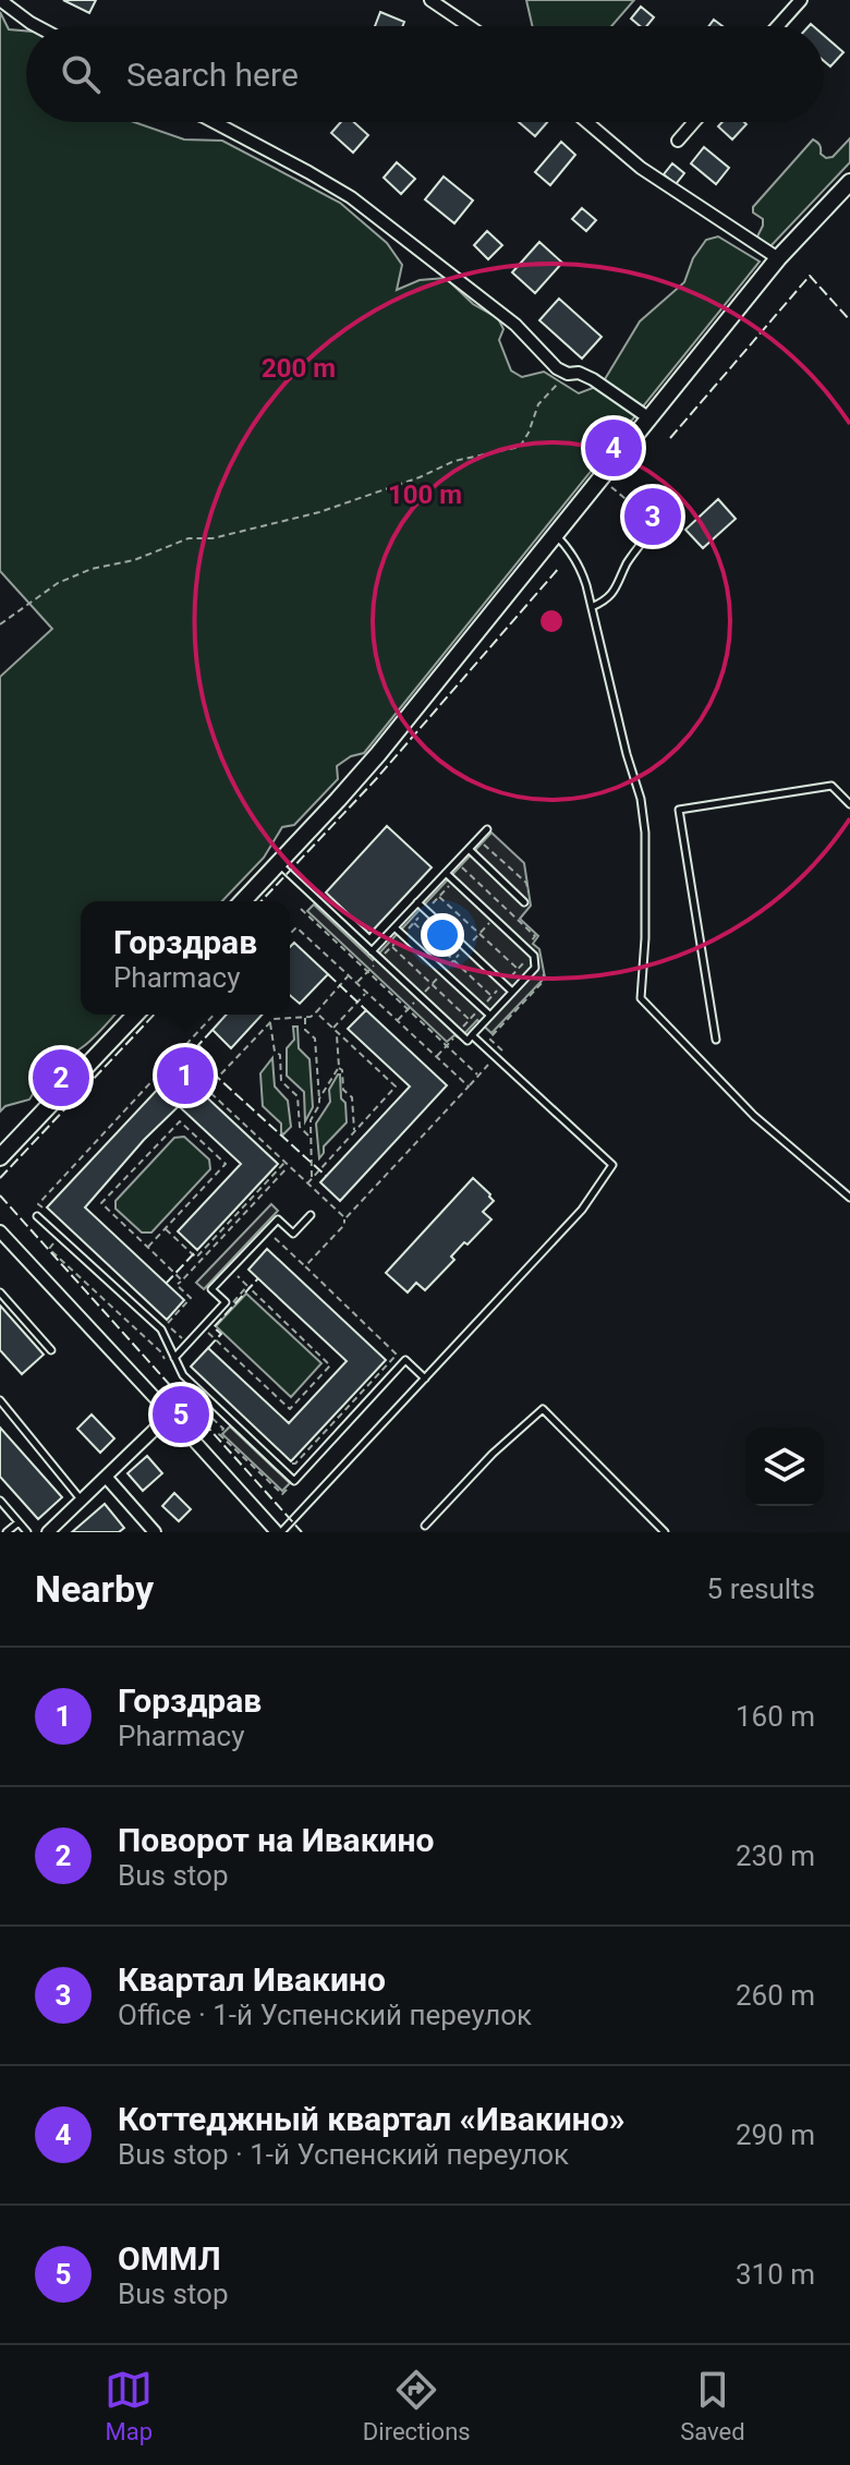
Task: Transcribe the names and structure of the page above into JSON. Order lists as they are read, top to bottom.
{
  "page": {
    "search": "Search here",
    "pins": [
      "4",
      "3",
      "1",
      "2",
      "5"
    ],
    "popup": ["Горздрав", "Pharmacy"],
    "heading": ["Nearby", "5 results"],
    "list": [
      {
        "mark": "1",
        "name": "Горздрав",
        "note": "Pharmacy",
        "value": "160 m"
      },
      {
        "mark": "2",
        "name": "Поворот на Ивакино",
        "note": "Bus stop",
        "value": "230 m"
      },
      {
        "mark": "3",
        "name": "Квартал Ивакино",
        "note": "Office · 1-й Успенский переулок",
        "value": "260 m"
      },
      {
        "mark": "4",
        "name": "Коттеджный квартал «Ивакино»",
        "note": "Bus stop · 1-й Успенский переулок",
        "value": "290 m"
      },
      {
        "mark": "5",
        "name": "ОММЛ",
        "note": "Bus stop",
        "value": "310 m"
      }
    ],
    "nav": ["Map", "Directions", "Saved"]
  },
  "rings": ["200 m", "100 m"]
}
